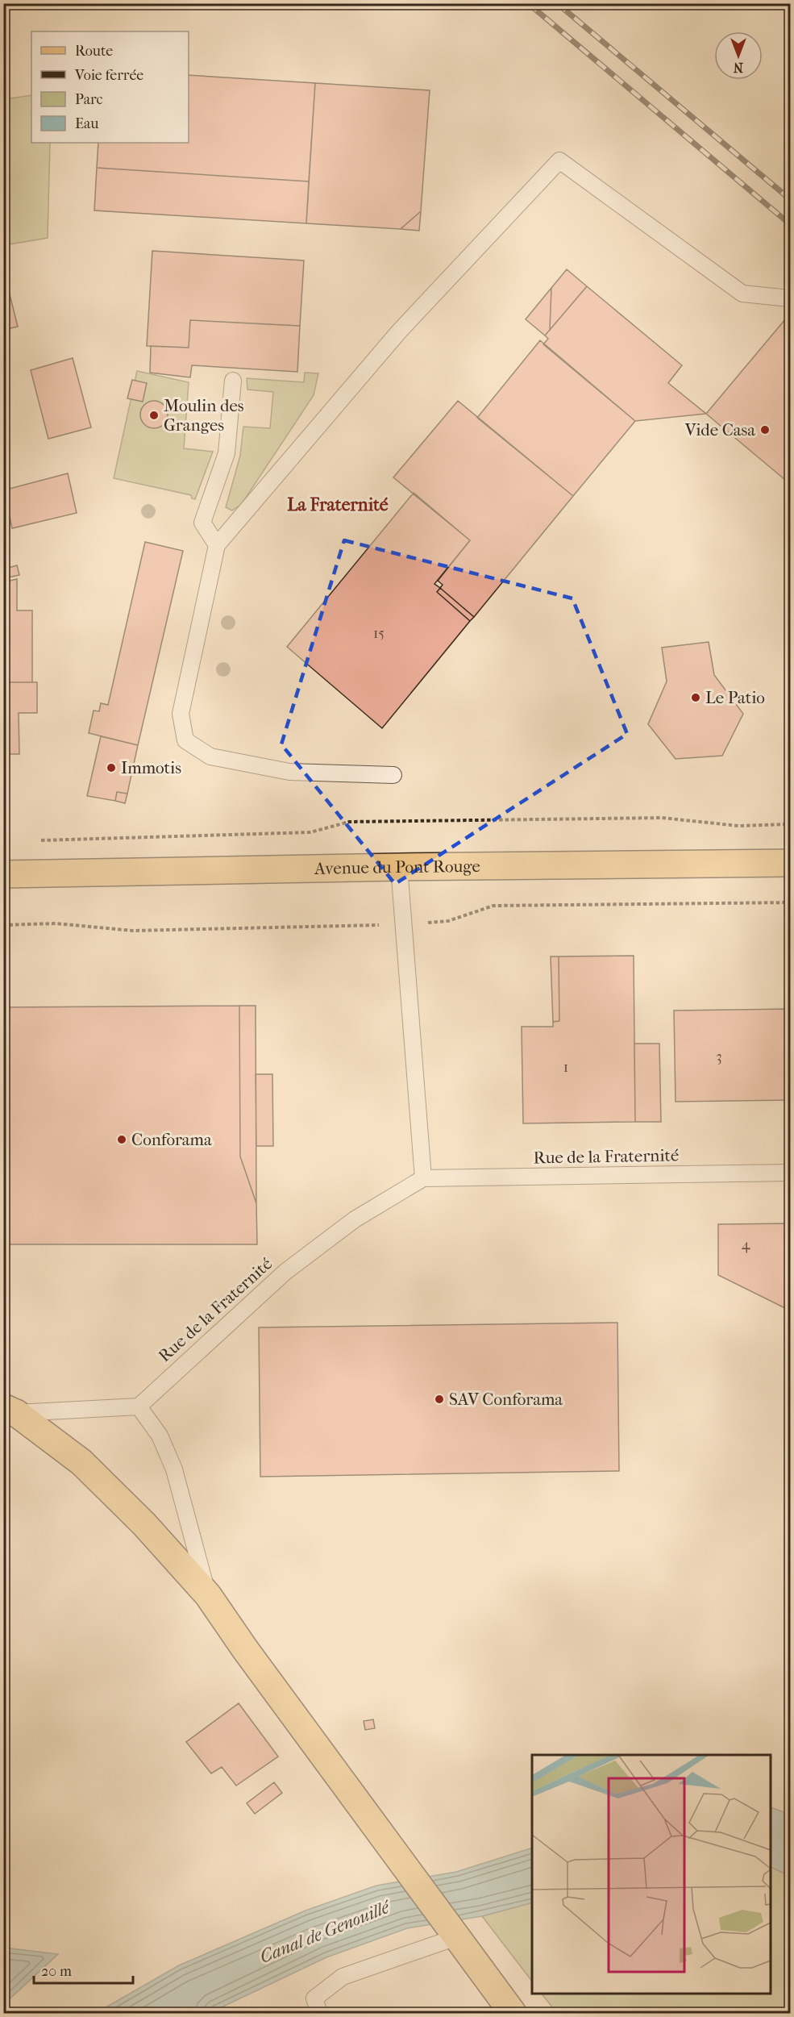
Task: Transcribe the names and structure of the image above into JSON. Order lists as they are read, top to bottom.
{
  "streets": {
    "main road": ["Avenue du Pont Rouge"],
    "lane": ["Rue de la Fraternité"]
  },
  "districts": ["La Fraternité"],
  "water": ["Canal de Genouillé"],
  "places": [
    "Moulin des Granges",
    "Vide Casa",
    "Le Patio",
    "Immotis",
    "Conforama",
    "SAV Conforama"
  ],
  "house_numbers": [
    "15",
    "3",
    "1",
    "4"
  ],
  "legend": [
    "Route",
    "Voie ferrée",
    "Parc",
    "Eau"
  ],
  "scale_bar": "20 m",
  "north": "bottom"
}
